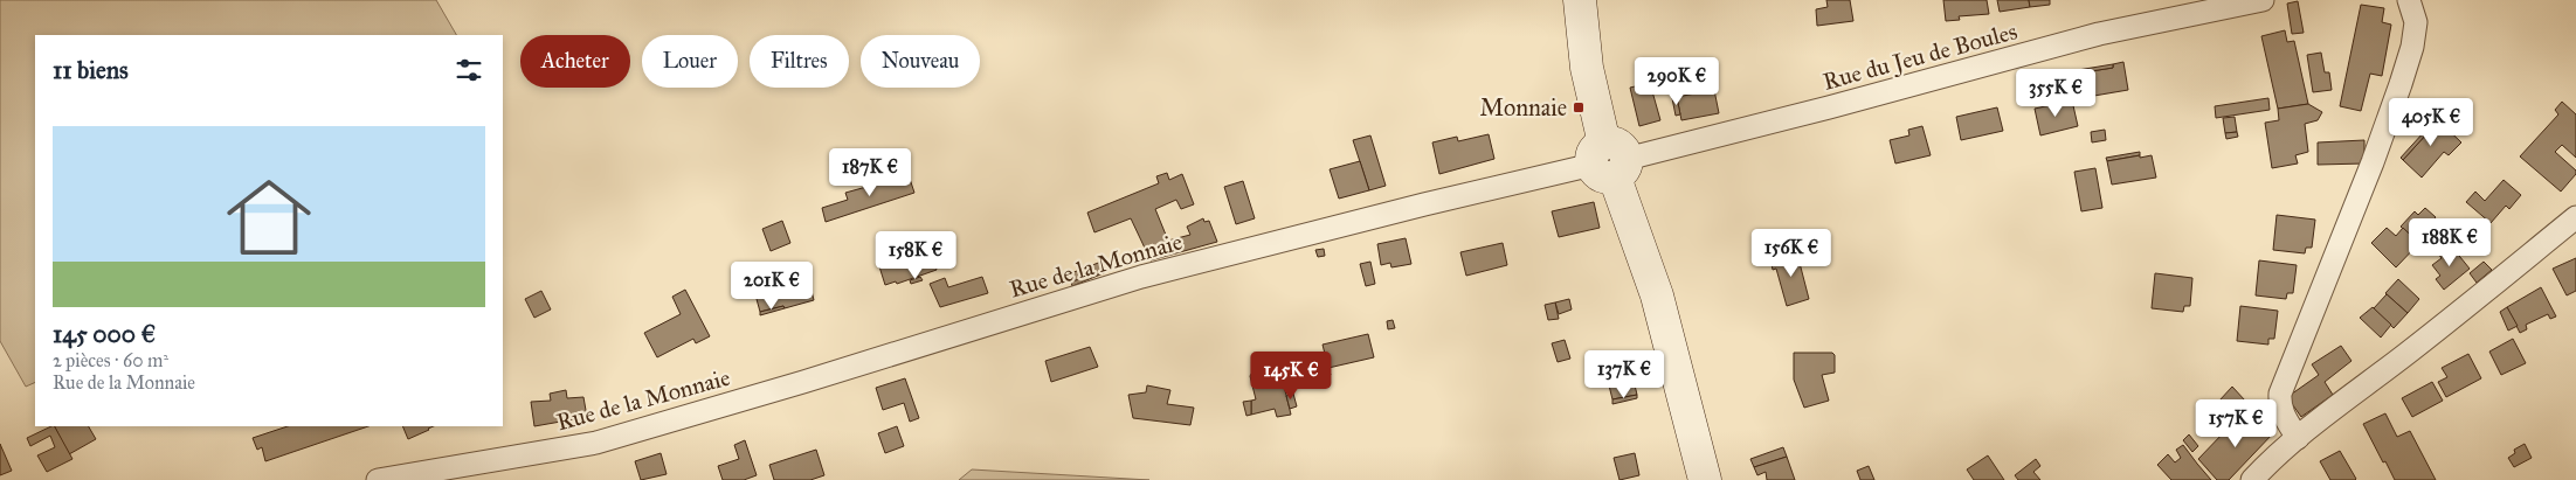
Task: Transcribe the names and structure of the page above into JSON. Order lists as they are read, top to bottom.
{
  "streets": {
    "street": ["Rue du Jeu de Boules", "Rue de la Monnaie"]
  },
  "crossings": [
    ["Rue du Jeu de Boules", "Rue de la Monnaie"]
  ],
  "places": {
    "transit": ["Monnaie"]
  },
  "page": {
    "chip": [
      "Acheter",
      "Louer",
      "Filtres",
      "Nouveau"
    ],
    "heading": "11 biens",
    "price": [
      "290K €",
      "355K €",
      "405K €",
      "187K €",
      "188K €",
      "156K €",
      "158K €",
      "201K €",
      "137K €",
      "145K €",
      "157K €"
    ],
    "list": [
      {
        "name": "145 000 €",
        "note": "2 pièces · 60 m² · Rue de la Monnaie"
      }
    ]
  }
}
